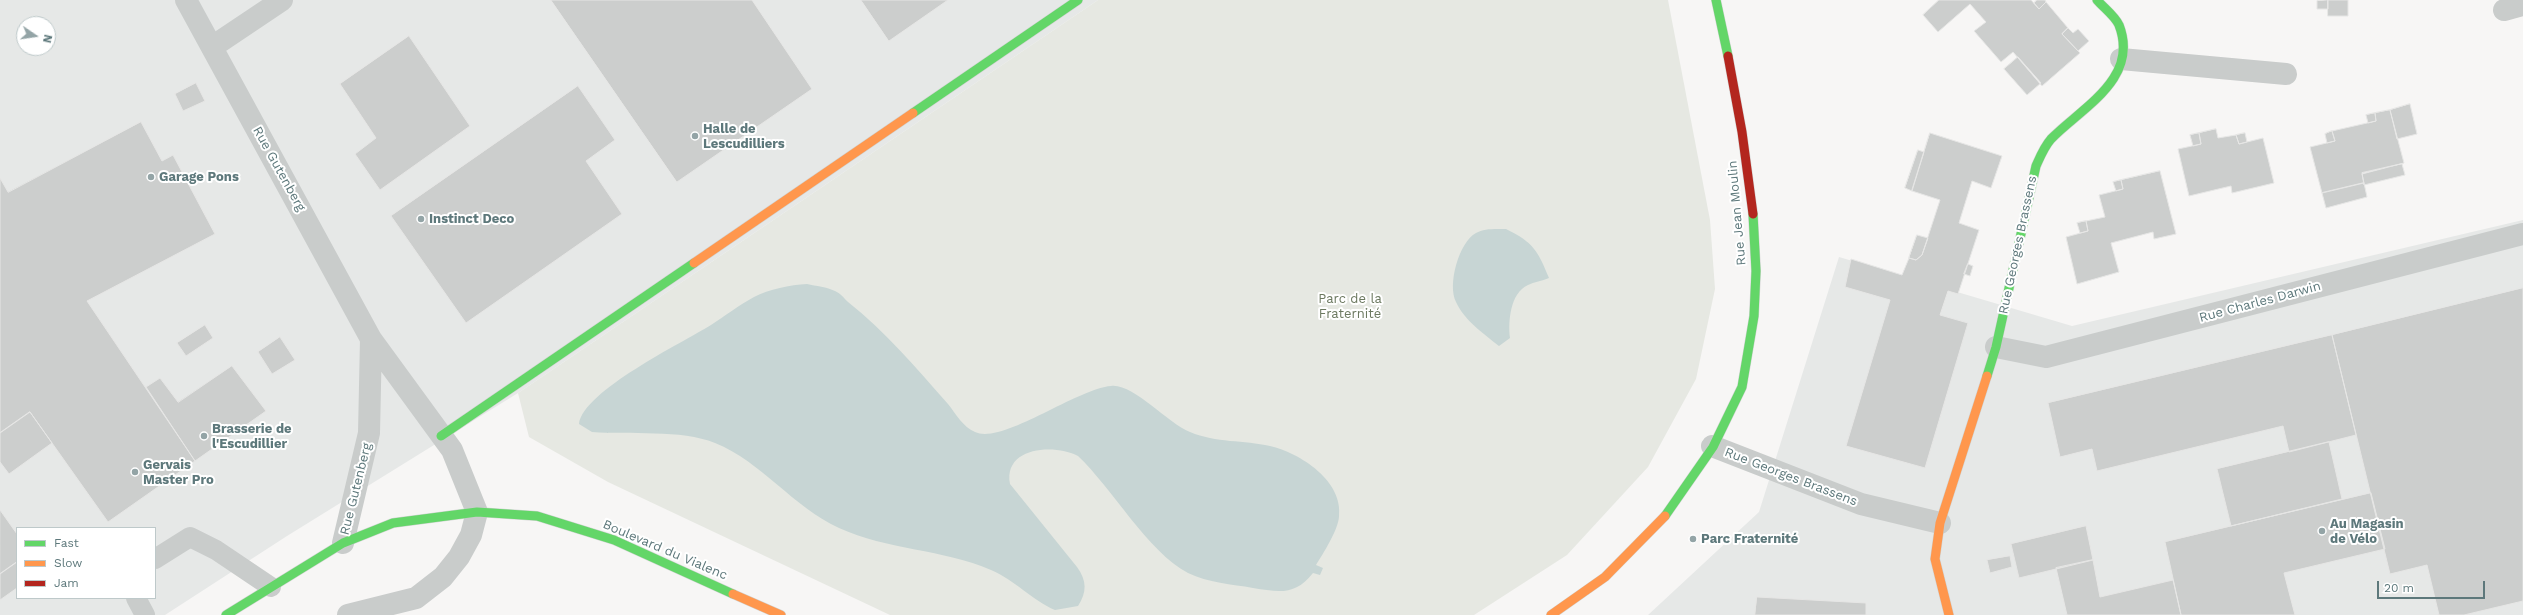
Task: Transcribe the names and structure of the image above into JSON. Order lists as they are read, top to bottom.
{
  "streets": {
    "street": [
      "Rue Gutenberg",
      "Rue Jean Moulin",
      "Rue Georges Brassens",
      "Rue Charles Darwin",
      "Boulevard du Vialenc"
    ]
  },
  "crossings": [
    ["Rue Gutenberg", "Boulevard du Vialenc"],
    ["Rue Jean Moulin", "Rue Georges Brassens"],
    ["Rue Georges Brassens", "Rue Charles Darwin"]
  ],
  "parks": ["Parc de la Fraternité"],
  "places": [
    "Halle de Lescudilliers",
    "Garage Pons",
    "Instinct Deco",
    "Brasserie de l'Escudillier",
    "Gervais Master Pro",
    "Au Magasin de Vélo",
    "Parc Fraternité"
  ],
  "legend": ["Fast", "Slow", "Jam"],
  "scale_bar": "20 m",
  "north": "right"
}
